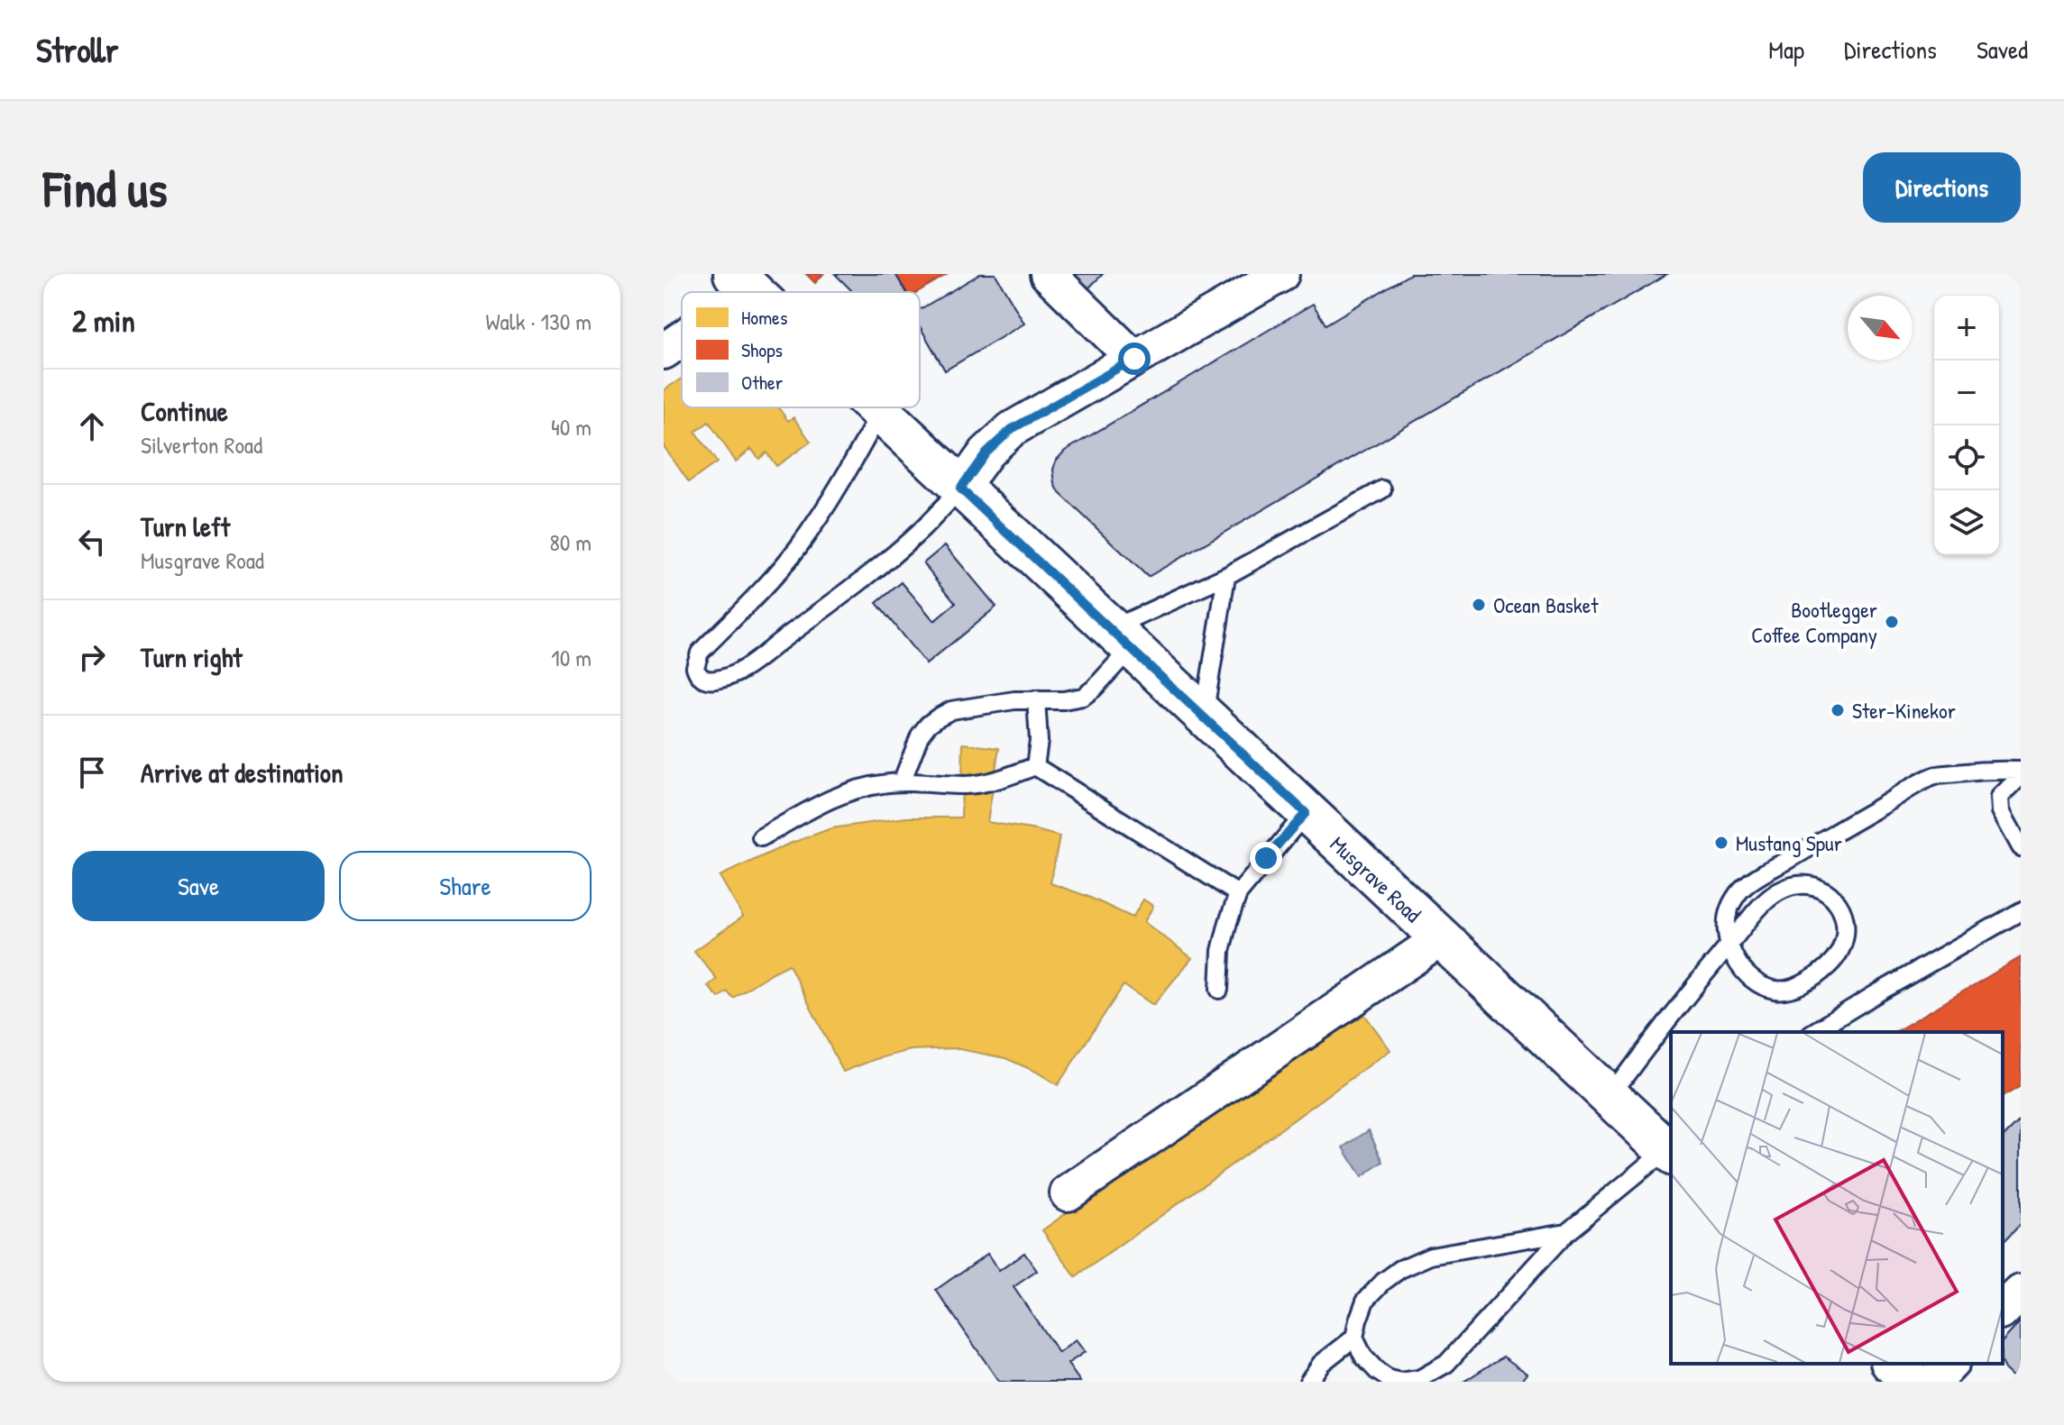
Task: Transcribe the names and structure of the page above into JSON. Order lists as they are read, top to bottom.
{
  "streets": {
    "street": ["Musgrave Road"]
  },
  "places": [
    "Ocean Basket",
    "Bootlegger Coffee Company",
    "Ster-Kinekor",
    "Mustang Spur"
  ],
  "legend": ["Homes", "Shops", "Other"],
  "north": "bottom right",
  "page": {
    "header": "Strollr",
    "nav": ["Map", "Directions", "Saved"],
    "buttons": [
      "Directions",
      ["Save", "Share"]
    ],
    "title": "Find us",
    "heading": ["2 min", "Walk · 130 m"],
    "map_buttons": ["+", "−"],
    "list": [
      ["Continue", "Silverton Road", "40 m"],
      ["Turn left", "Musgrave Road", "80 m"],
      ["Turn right", "10 m"],
      "Arrive at destination"
    ]
  }
}
